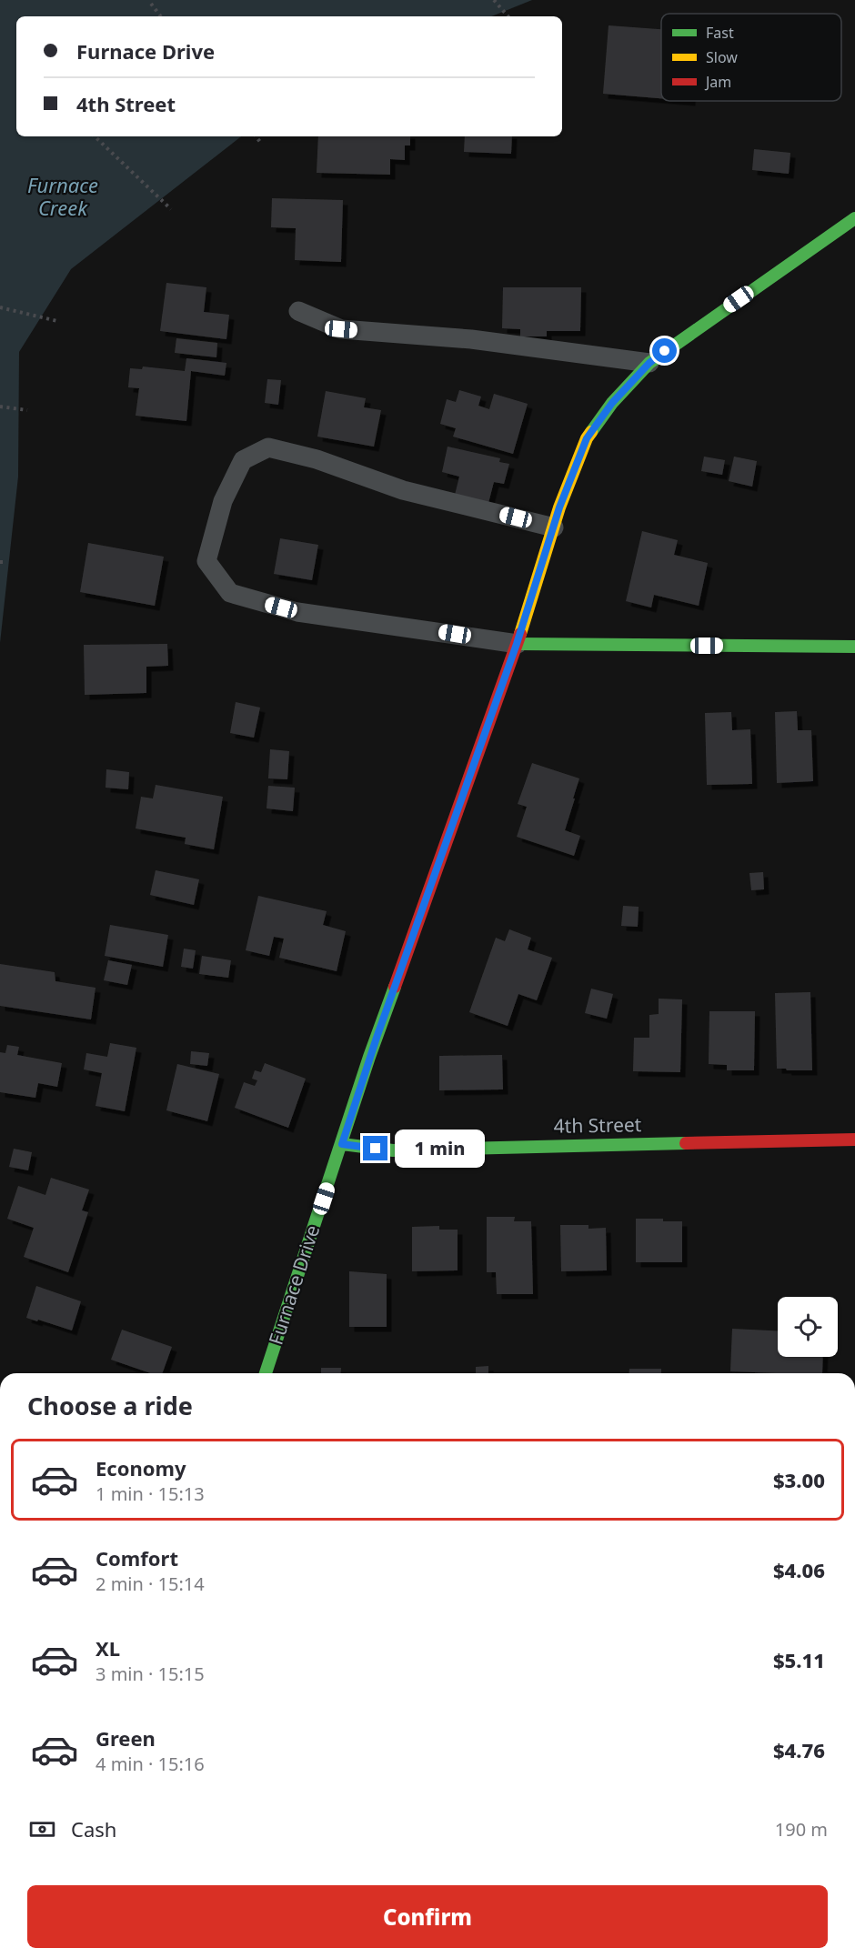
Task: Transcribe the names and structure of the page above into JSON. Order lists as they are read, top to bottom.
{
  "streets": {
    "street": ["4th Street", "Furnace Drive"]
  },
  "crossings": [
    ["4th Street", "Furnace Drive"]
  ],
  "water": ["Furnace Creek"],
  "legend": ["Fast", "Slow", "Jam"],
  "page": {
    "banner": ["Furnace Drive", "4th Street"],
    "bubble": "1 min",
    "heading": "Choose a ride",
    "list": [
      {
        "name": "Economy",
        "note": "1 min · 15:13",
        "value": "$3.00"
      },
      {
        "name": "Comfort",
        "note": "2 min · 15:14",
        "value": "$4.06"
      },
      {
        "name": "XL",
        "note": "3 min · 15:15",
        "value": "$5.11"
      },
      {
        "name": "Green",
        "note": "4 min · 15:16",
        "value": "$4.76"
      }
    ],
    "pay": ["Cash", "190 m"],
    "buttons": "Confirm"
  }
}
